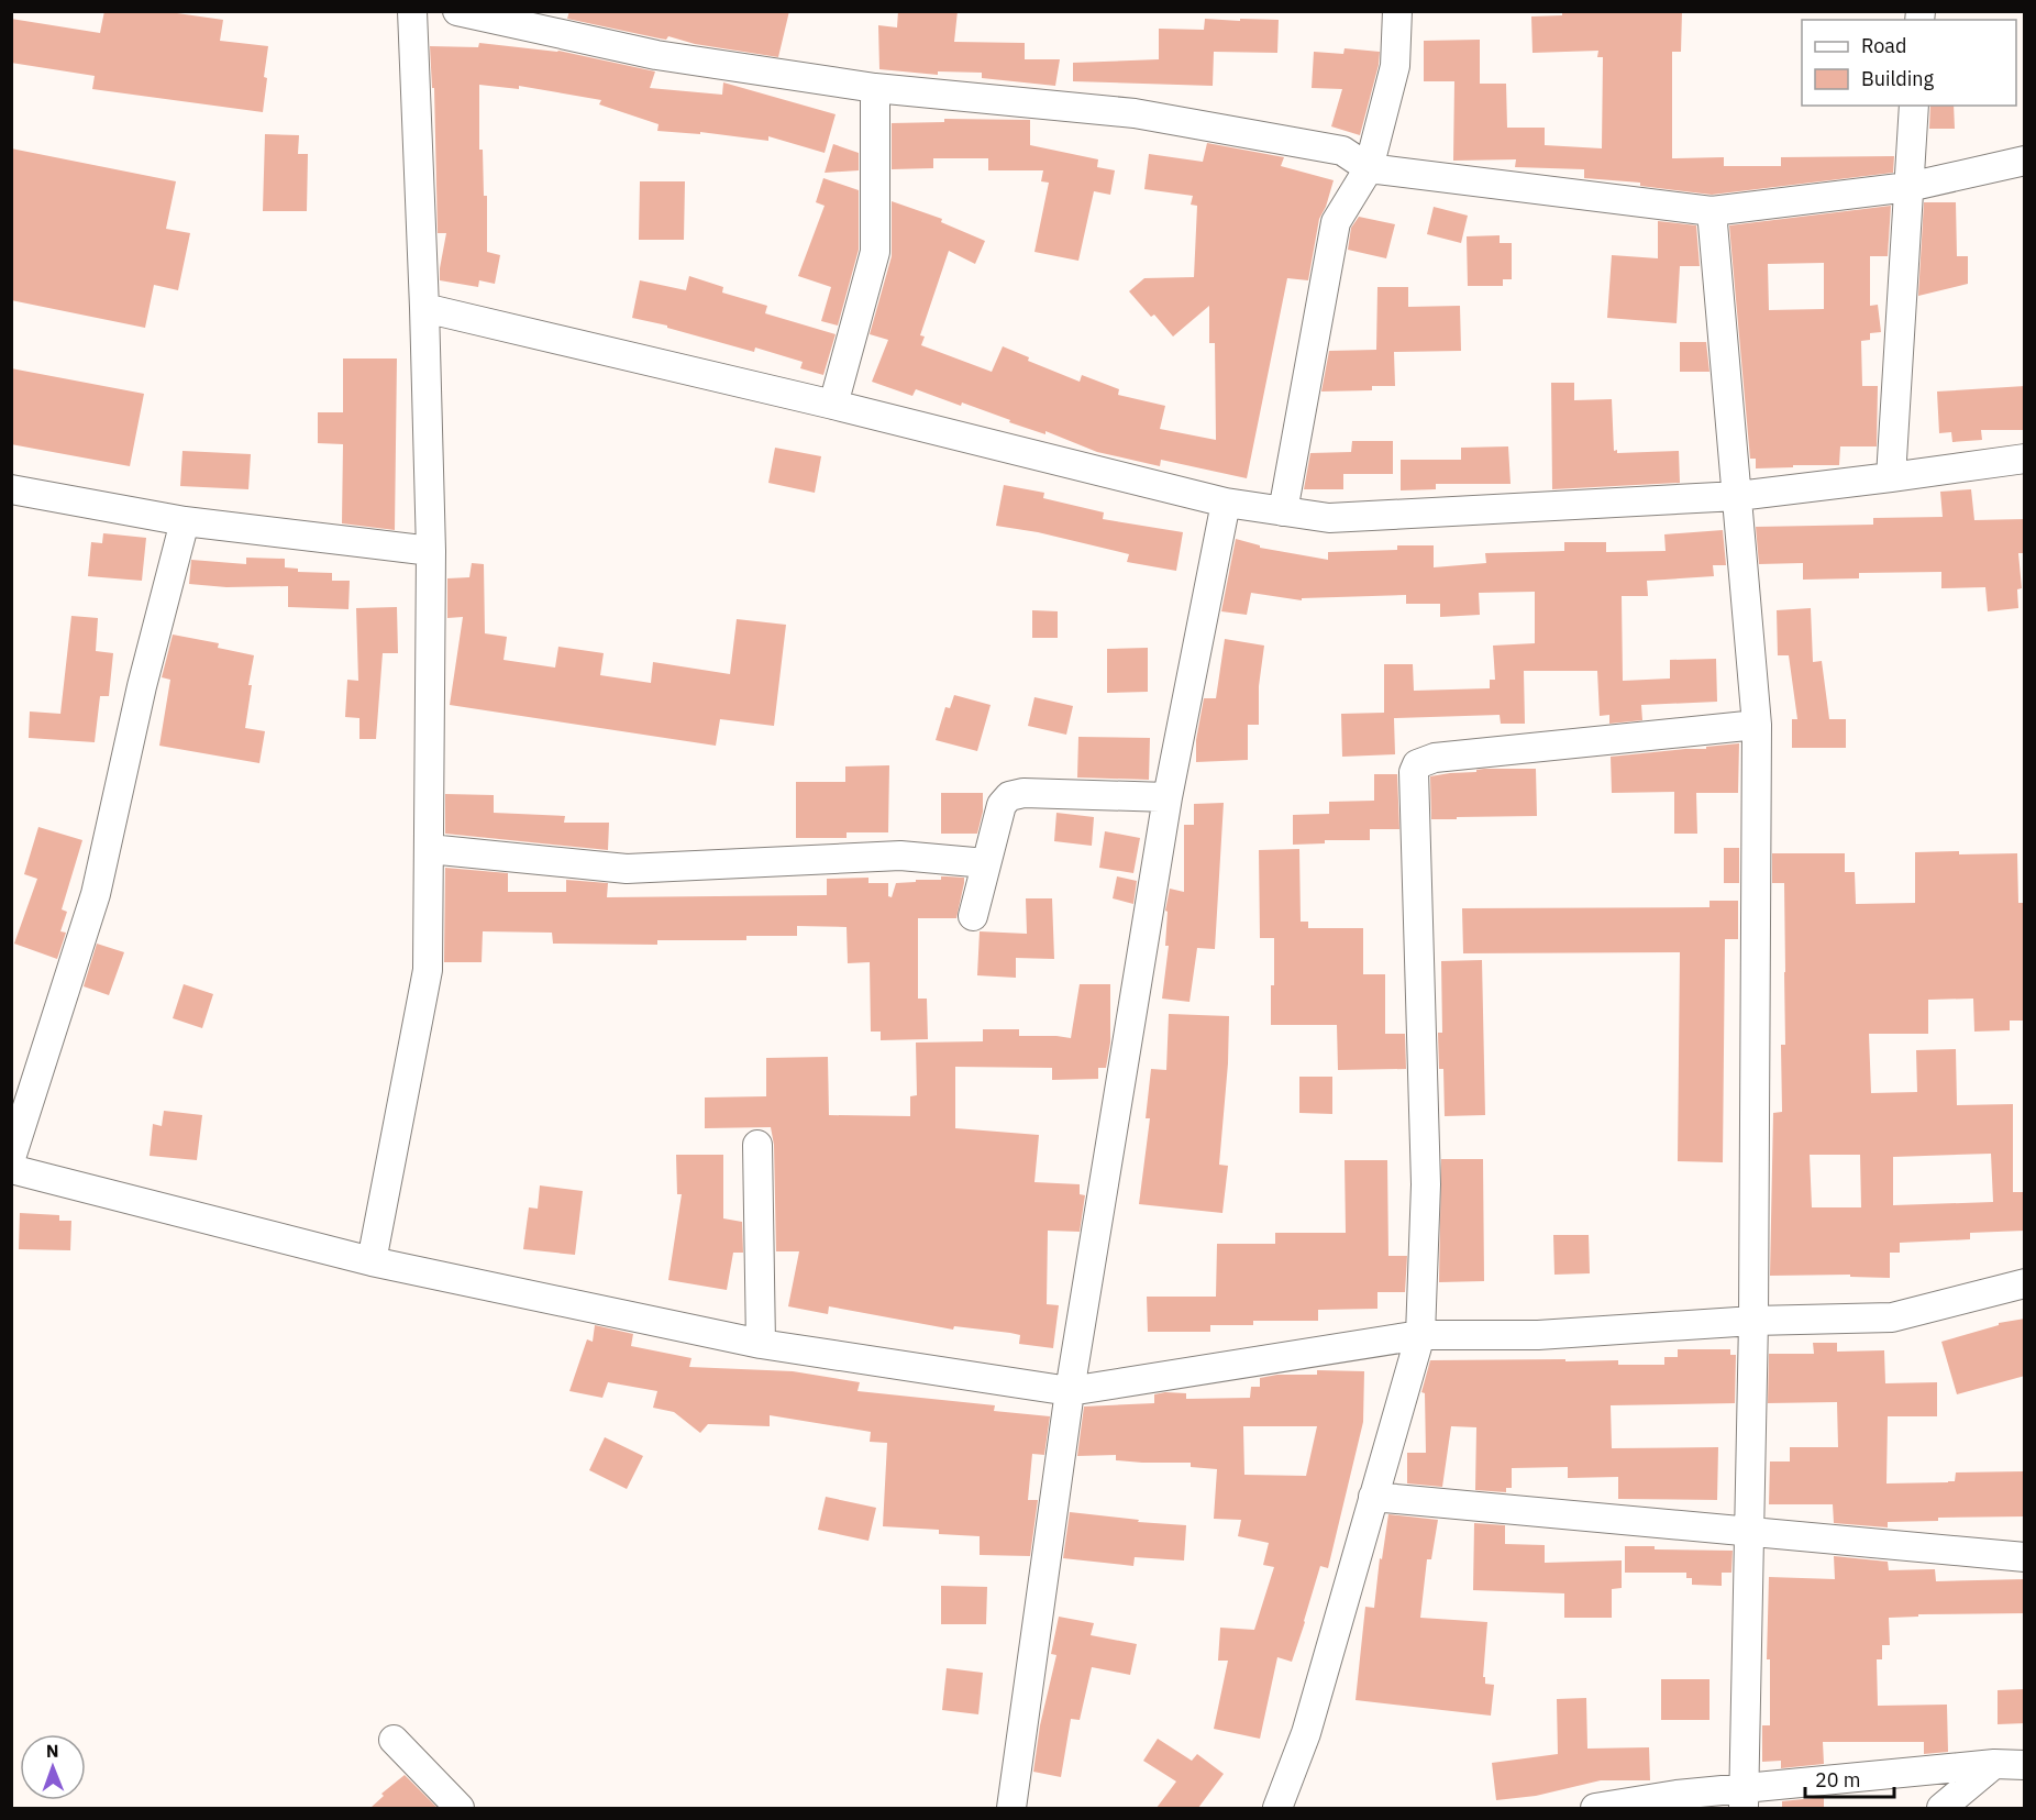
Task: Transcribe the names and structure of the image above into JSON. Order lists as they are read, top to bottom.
{
  "legend": ["Road", "Building"],
  "scale_bar": "20 m",
  "north": "top"
}
